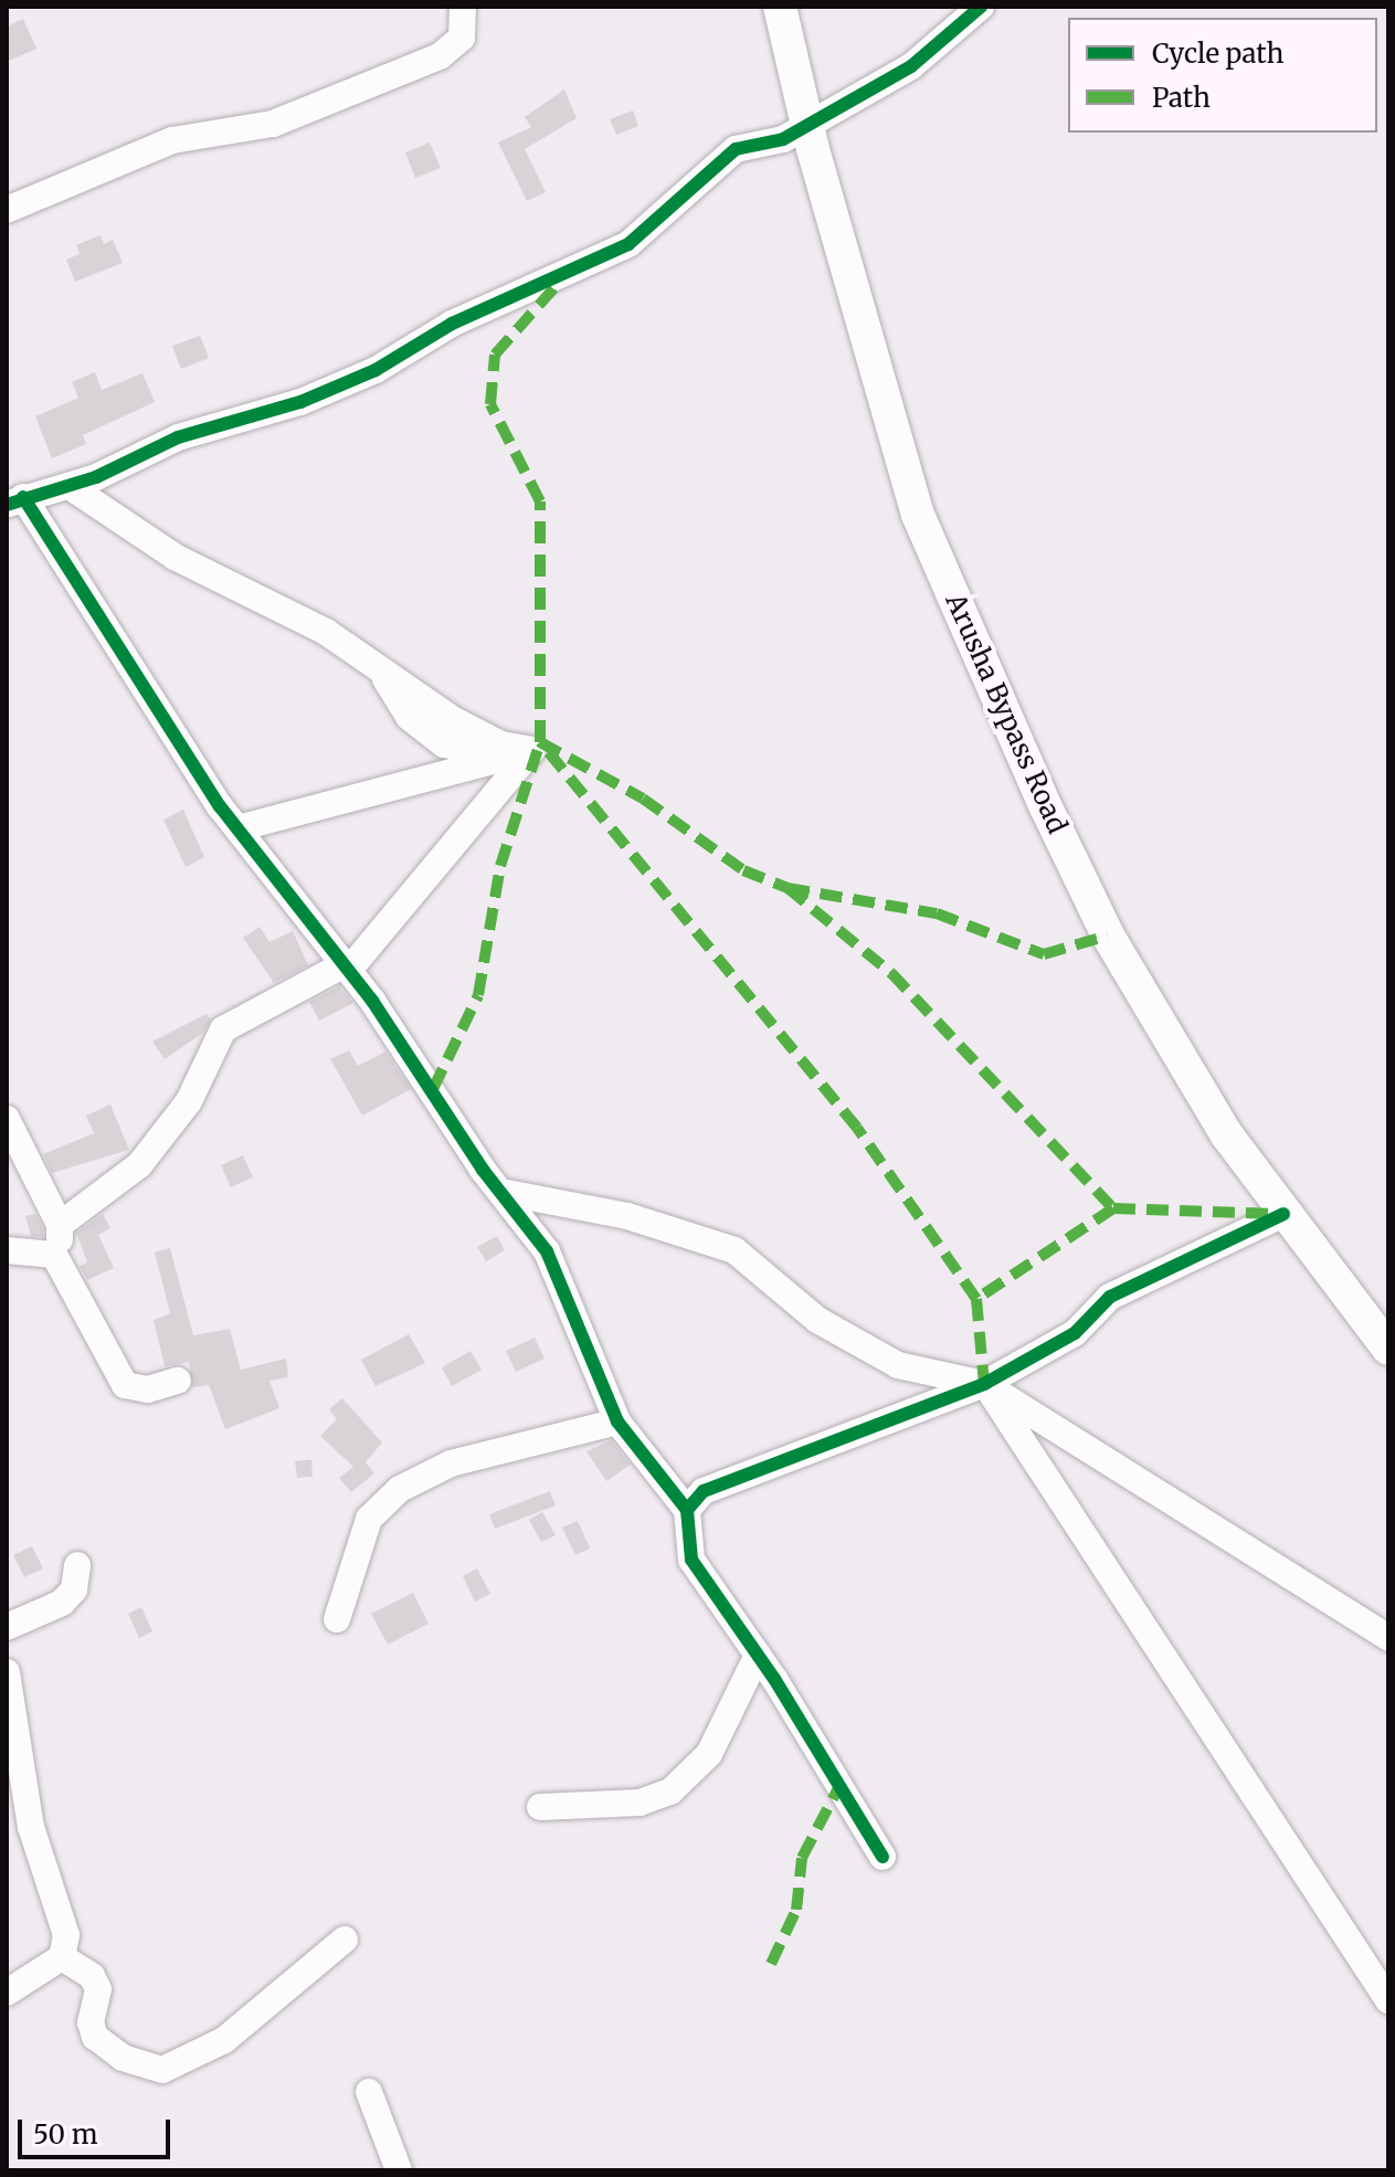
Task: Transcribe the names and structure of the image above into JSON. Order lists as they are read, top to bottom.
{
  "streets": {
    "main road": ["Arusha Bypass Road"]
  },
  "legend": ["Cycle path", "Path"],
  "scale_bar": "50 m"
}
